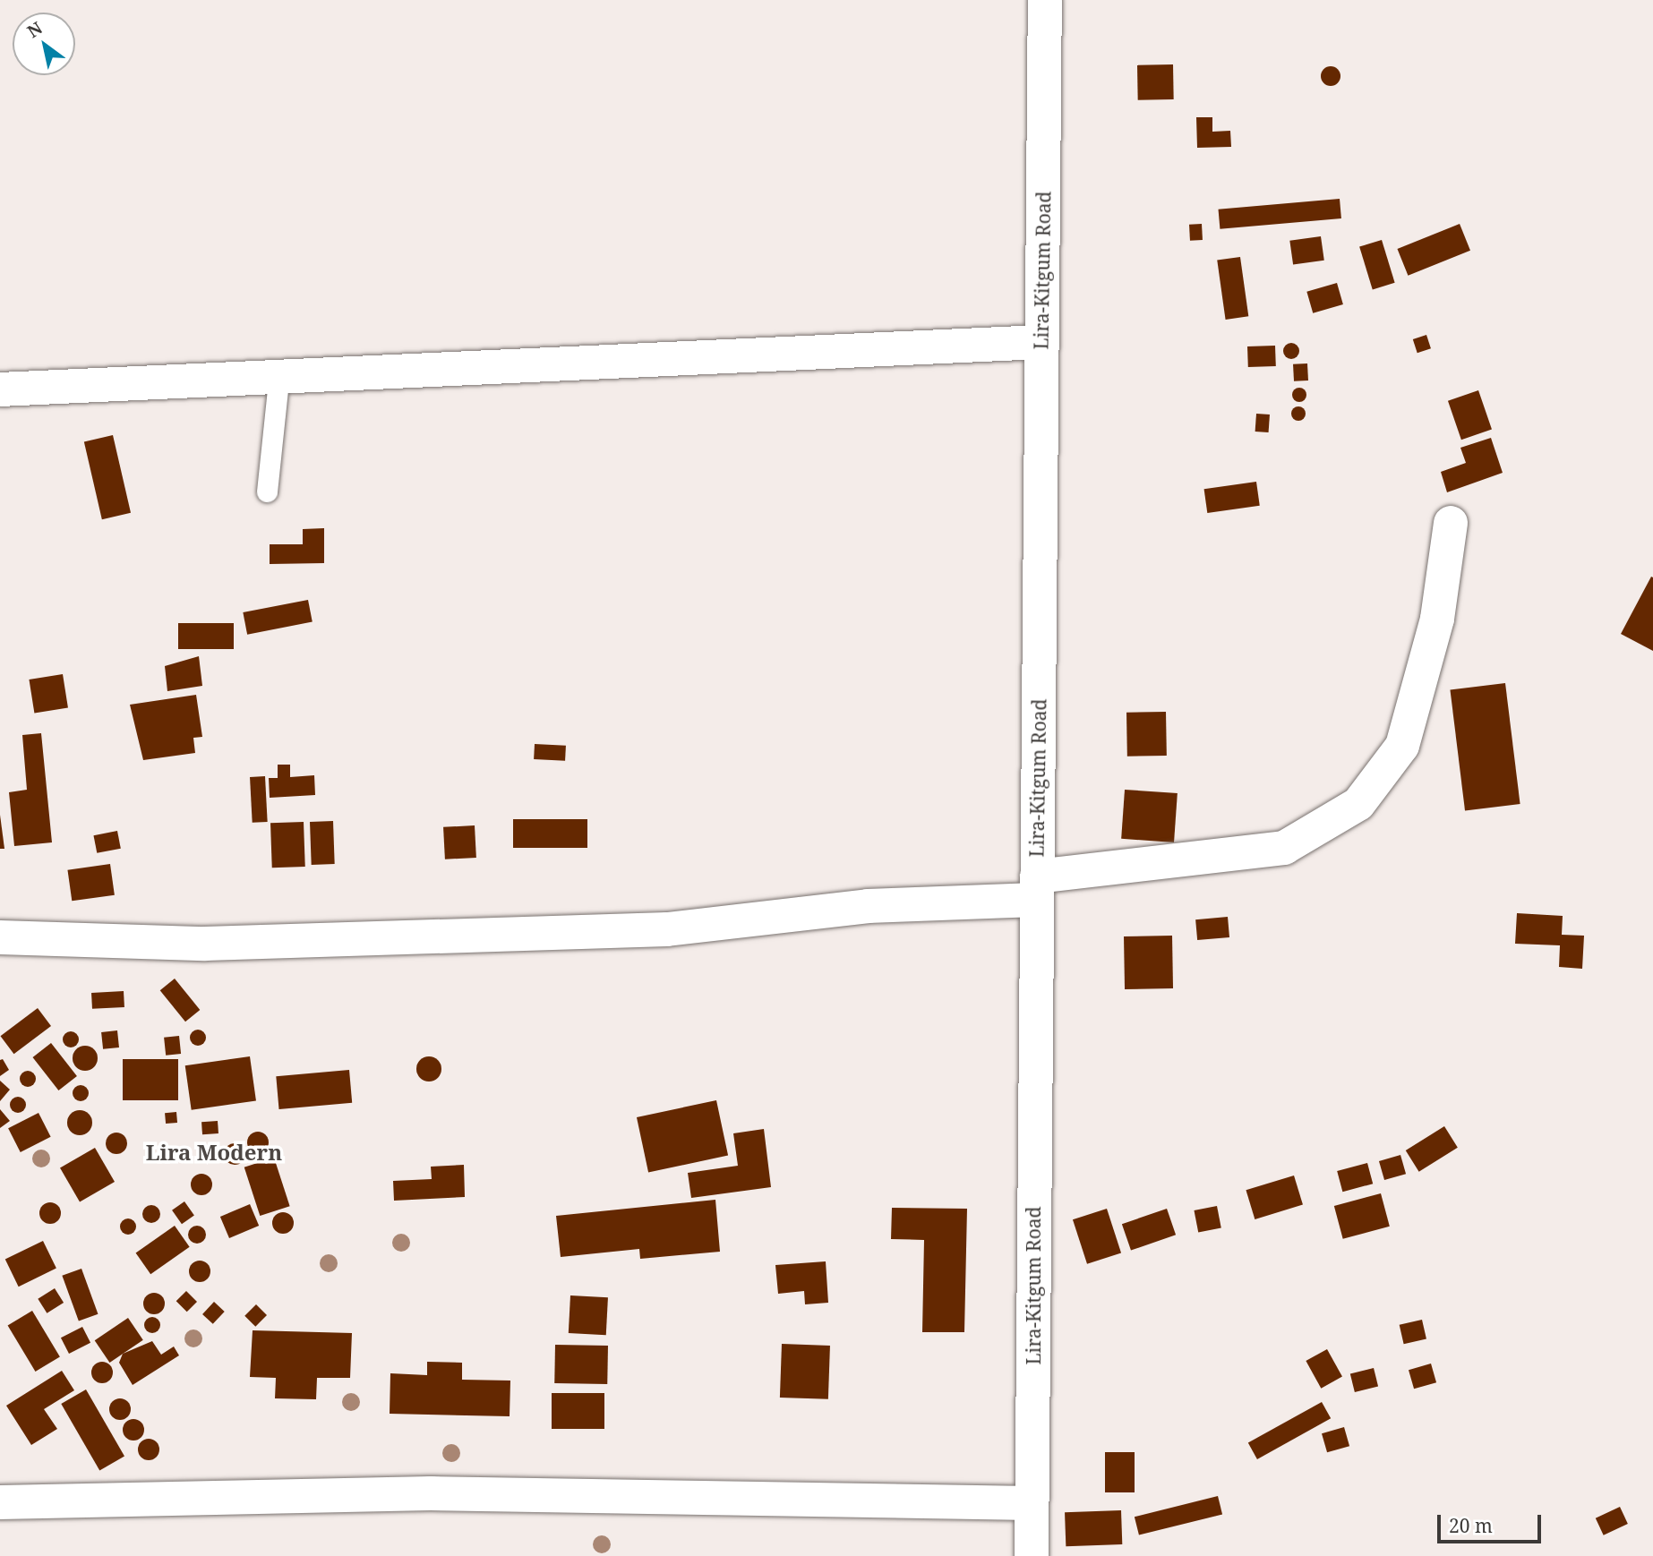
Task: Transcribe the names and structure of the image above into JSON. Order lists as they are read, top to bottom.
{
  "streets": {
    "street": ["Lira-Kitgum Road"]
  },
  "districts": ["Lira Modern"],
  "scale_bar": "20 m",
  "north": "top left"
}
